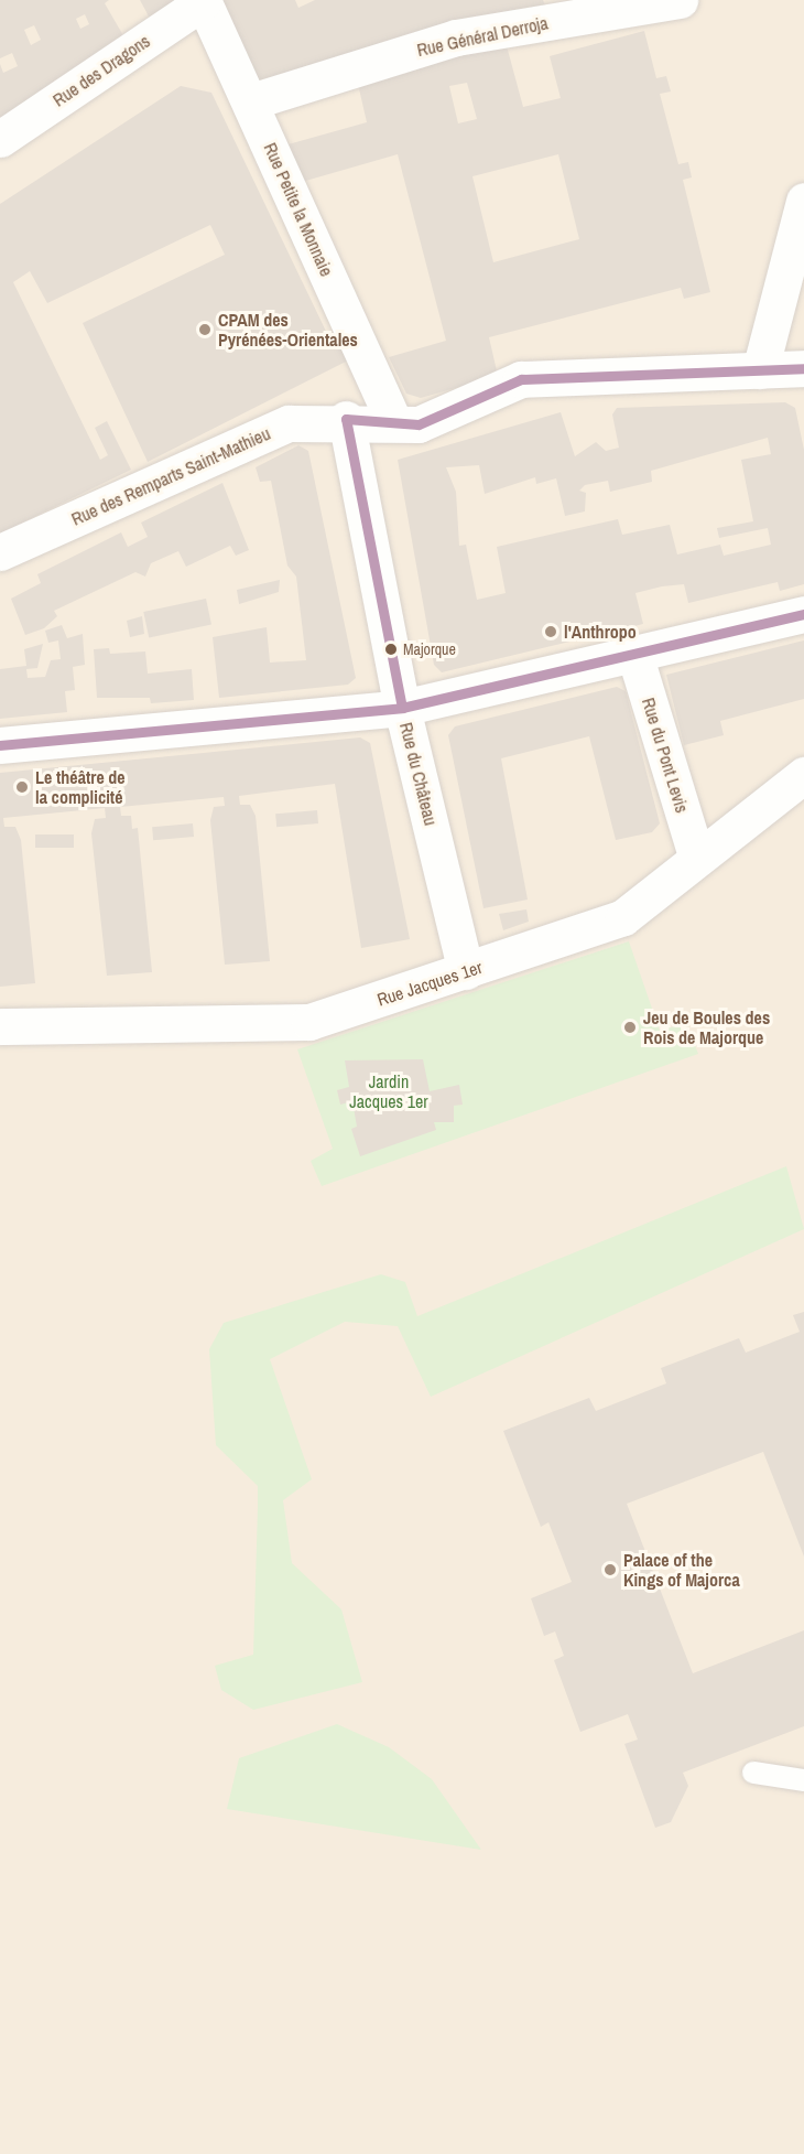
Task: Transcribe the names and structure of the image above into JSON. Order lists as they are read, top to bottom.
{
  "streets": {
    "street": [
      "Rue Général Derroja",
      "Rue des Dragons",
      "Rue Petite la Monnaie",
      "Rue des Remparts Saint-Mathieu",
      "Rue du Pont Levis",
      "Rue du Château",
      "Rue Jacques 1er"
    ]
  },
  "crossings": [
    ["Rue Général Derroja", "Rue Petite la Monnaie"],
    ["Rue des Dragons", "Rue Petite la Monnaie"],
    ["Rue Petite la Monnaie", "Rue des Remparts Saint-Mathieu"],
    ["Rue des Remparts Saint-Mathieu", "Rue du Château"],
    ["Rue du Pont Levis", "Rue Jacques 1er"],
    ["Rue du Château", "Rue Jacques 1er"]
  ],
  "parks": ["Jardin Jacques 1er"],
  "places": [
    "CPAM des Pyrénées-Orientales",
    "l'Anthropo",
    "Majorque",
    "Le théâtre de la complicité",
    "Jeu de Boules des Rois de Majorque",
    "Palace of the Kings of Majorca"
  ]
}
